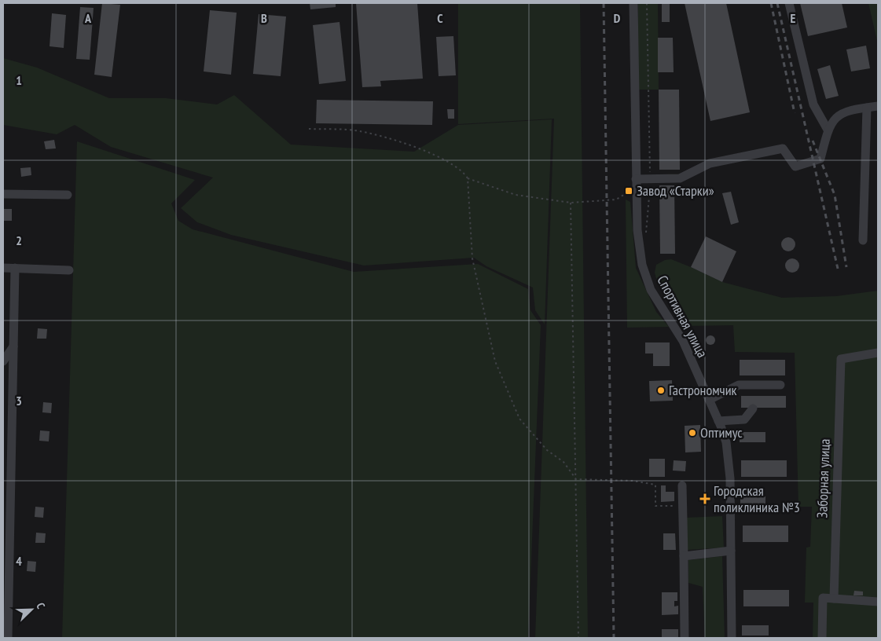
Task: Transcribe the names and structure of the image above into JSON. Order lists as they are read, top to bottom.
{
  "streets": {
    "street": ["Спортивная улица", "Заборная улица"]
  },
  "places": {
    "transit": ["Завод «Старки»"],
    "other": ["Гастрономчик", "Оптимус"],
    "health": ["Городская поликлиника №3"]
  },
  "north": "top right",
  "grid": {
    "columns": [
      "A",
      "B",
      "C",
      "D",
      "E"
    ],
    "rows": [
      "1",
      "2",
      "3",
      "4"
    ]
  }
}
